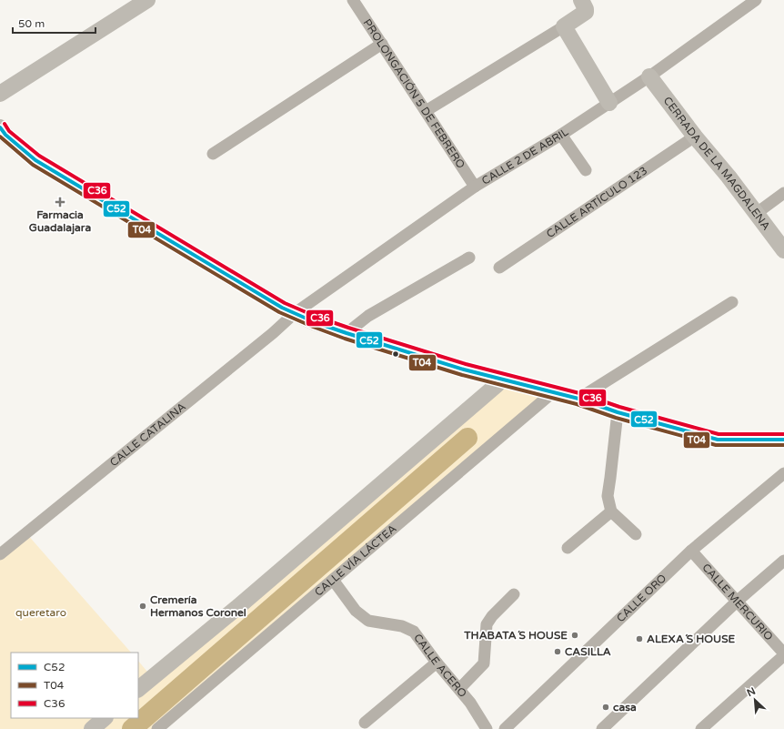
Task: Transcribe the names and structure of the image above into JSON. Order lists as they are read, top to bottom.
{
  "streets": {
    "street": [
      "PROLONGACIÓN 5 DE FEBRERO",
      "CALLE 2 DE ABRIL",
      "CERRADA DE LA MAGDALENA",
      "CALLE ARTÍCULO 123",
      "CALLE CATALINA",
      "CALLE VÍA LÁCTEA",
      "CALLE ORO",
      "CALLE MERCURIO",
      "CALLE ACERO"
    ]
  },
  "crossings": [
    ["PROLONGACIÓN 5 DE FEBRERO", "CALLE 2 DE ABRIL"],
    ["CALLE 2 DE ABRIL", "CERRADA DE LA MAGDALENA"],
    ["CALLE 2 DE ABRIL", "CALLE CATALINA"],
    ["CERRADA DE LA MAGDALENA", "CALLE ARTÍCULO 123"],
    ["CALLE VÍA LÁCTEA", "CALLE ACERO"],
    ["CALLE ORO", "CALLE MERCURIO"]
  ],
  "parks": ["queretaro"],
  "places": {
    "health": ["Farmacia Guadalajara"],
    "other": [
      "Cremería Hermanos Coronel",
      "THABATA´S HOUSE",
      "ALEXA´S HOUSE",
      "CASILLA",
      "casa"
    ]
  },
  "lines": ["transit line C36", "transit line C52", "transit line T04"],
  "legend": ["C52", "T04", "C36"],
  "scale_bar": "50 m",
  "north": "top left"
}
